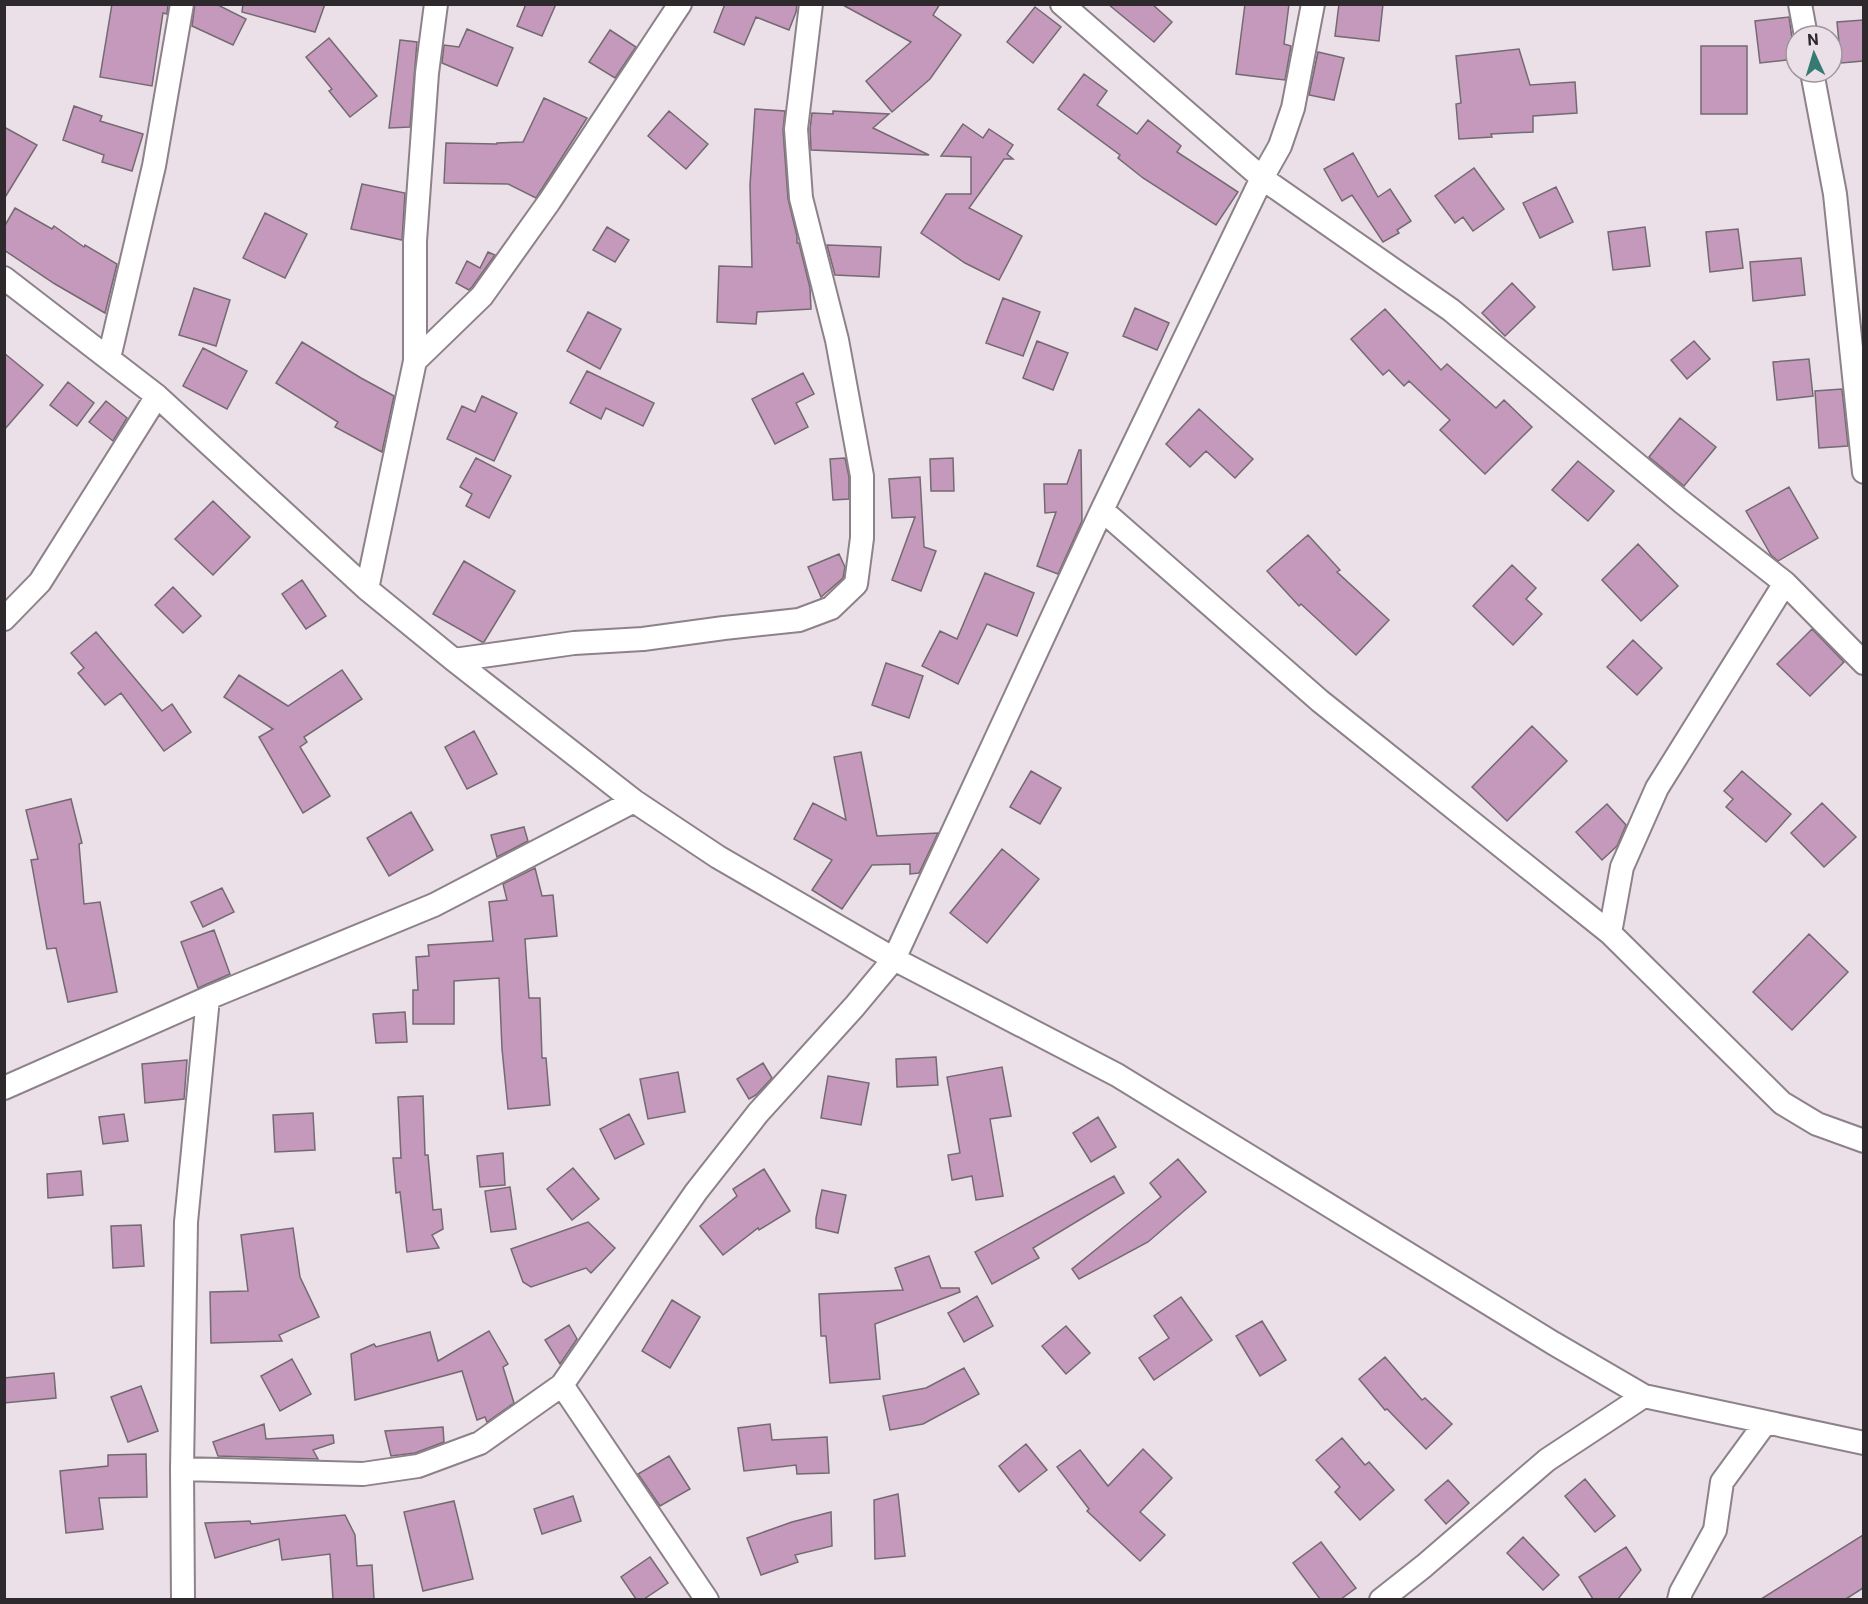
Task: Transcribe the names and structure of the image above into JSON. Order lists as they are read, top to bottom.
{
  "north": "top"
}
